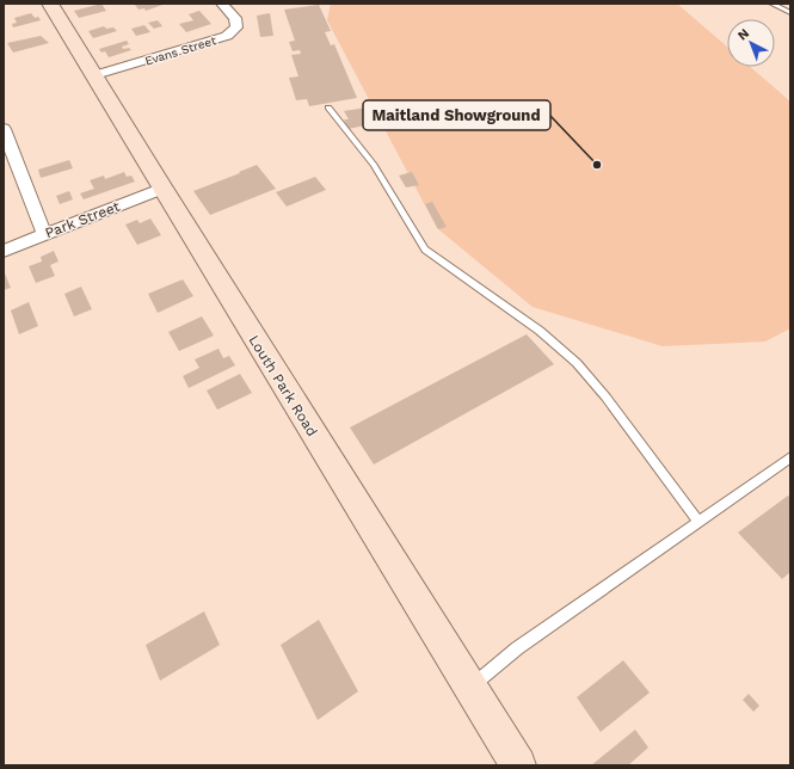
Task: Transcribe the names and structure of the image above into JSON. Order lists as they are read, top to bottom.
{
  "streets": {
    "street": ["Evans Street", "Park Street", "Louth Park Road"]
  },
  "crossings": [
    ["Evans Street", "Louth Park Road"],
    ["Park Street", "Louth Park Road"]
  ],
  "places": ["Maitland Showground"],
  "north": "top left"
}
